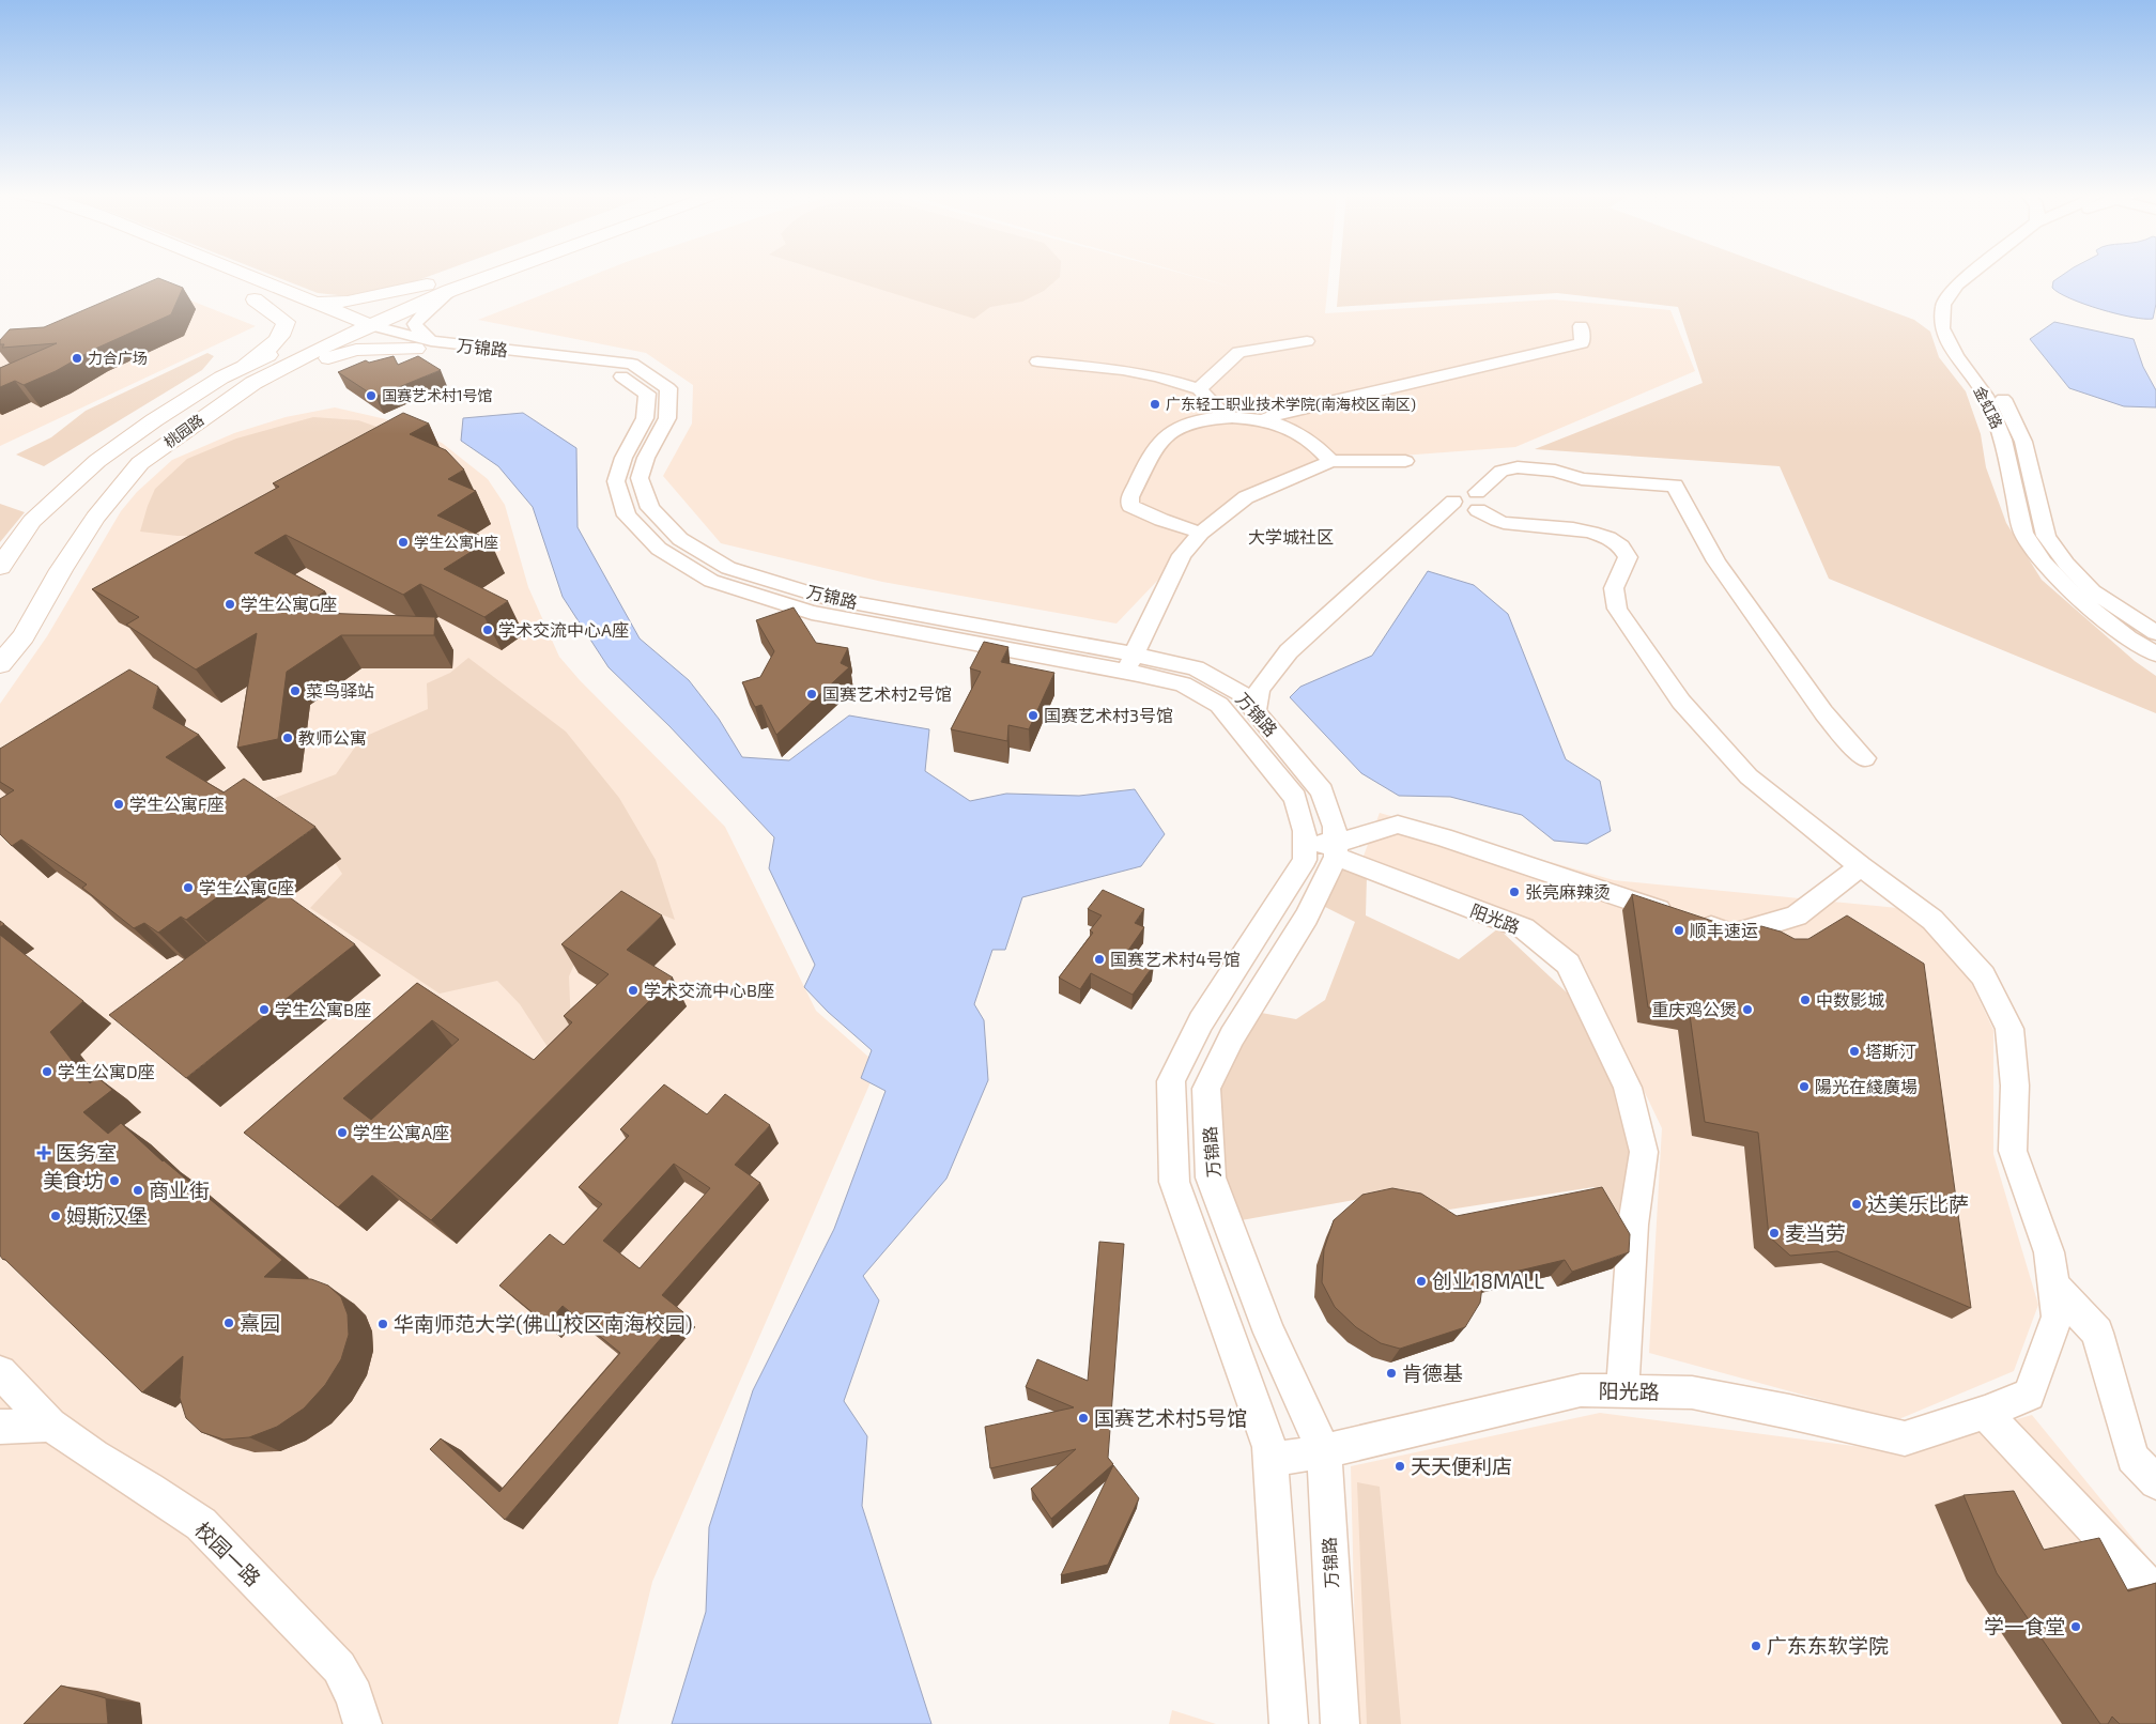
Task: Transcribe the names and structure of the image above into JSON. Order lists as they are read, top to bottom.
{
  "streets": {
    "main road": ["桃园路"],
    "street": [
      "万锦路",
      "金虹路",
      "阳光路",
      "校园一路"
    ]
  },
  "crossings": [
    ["万锦路", "桃园路"],
    ["万锦路", "阳光路"]
  ],
  "districts": ["大学城社区"],
  "places": {
    "other": [
      "力合广场",
      "国赛艺术村1号馆",
      "广东轻工职业技术学院(南海校区南区)",
      "学生公寓H座",
      "学生公寓G座",
      "学术交流中心A座",
      "菜鸟驿站",
      "国赛艺术村2号馆",
      "国赛艺术村3号馆",
      "教师公寓",
      "学生公寓F座",
      "学生公寓C座",
      "张亮麻辣烫",
      "顺丰速运",
      "国赛艺术村4号馆",
      "学术交流中心B座",
      "中数影城",
      "学生公寓B座",
      "重庆鸡公煲",
      "塔斯汀",
      "学生公寓D座",
      "陽光在綫廣場",
      "学生公寓A座",
      "美食坊",
      "商业街",
      "达美乐比萨",
      "姆斯汉堡",
      "麦当劳",
      "创业18MALL",
      "熹园",
      "华南师范大学(佛山校区南海校园)",
      "肯德基",
      "国赛艺术村5号馆",
      "天天便利店",
      "学一食堂",
      "广东东软学院"
    ],
    "health": ["医务室"]
  }
}
